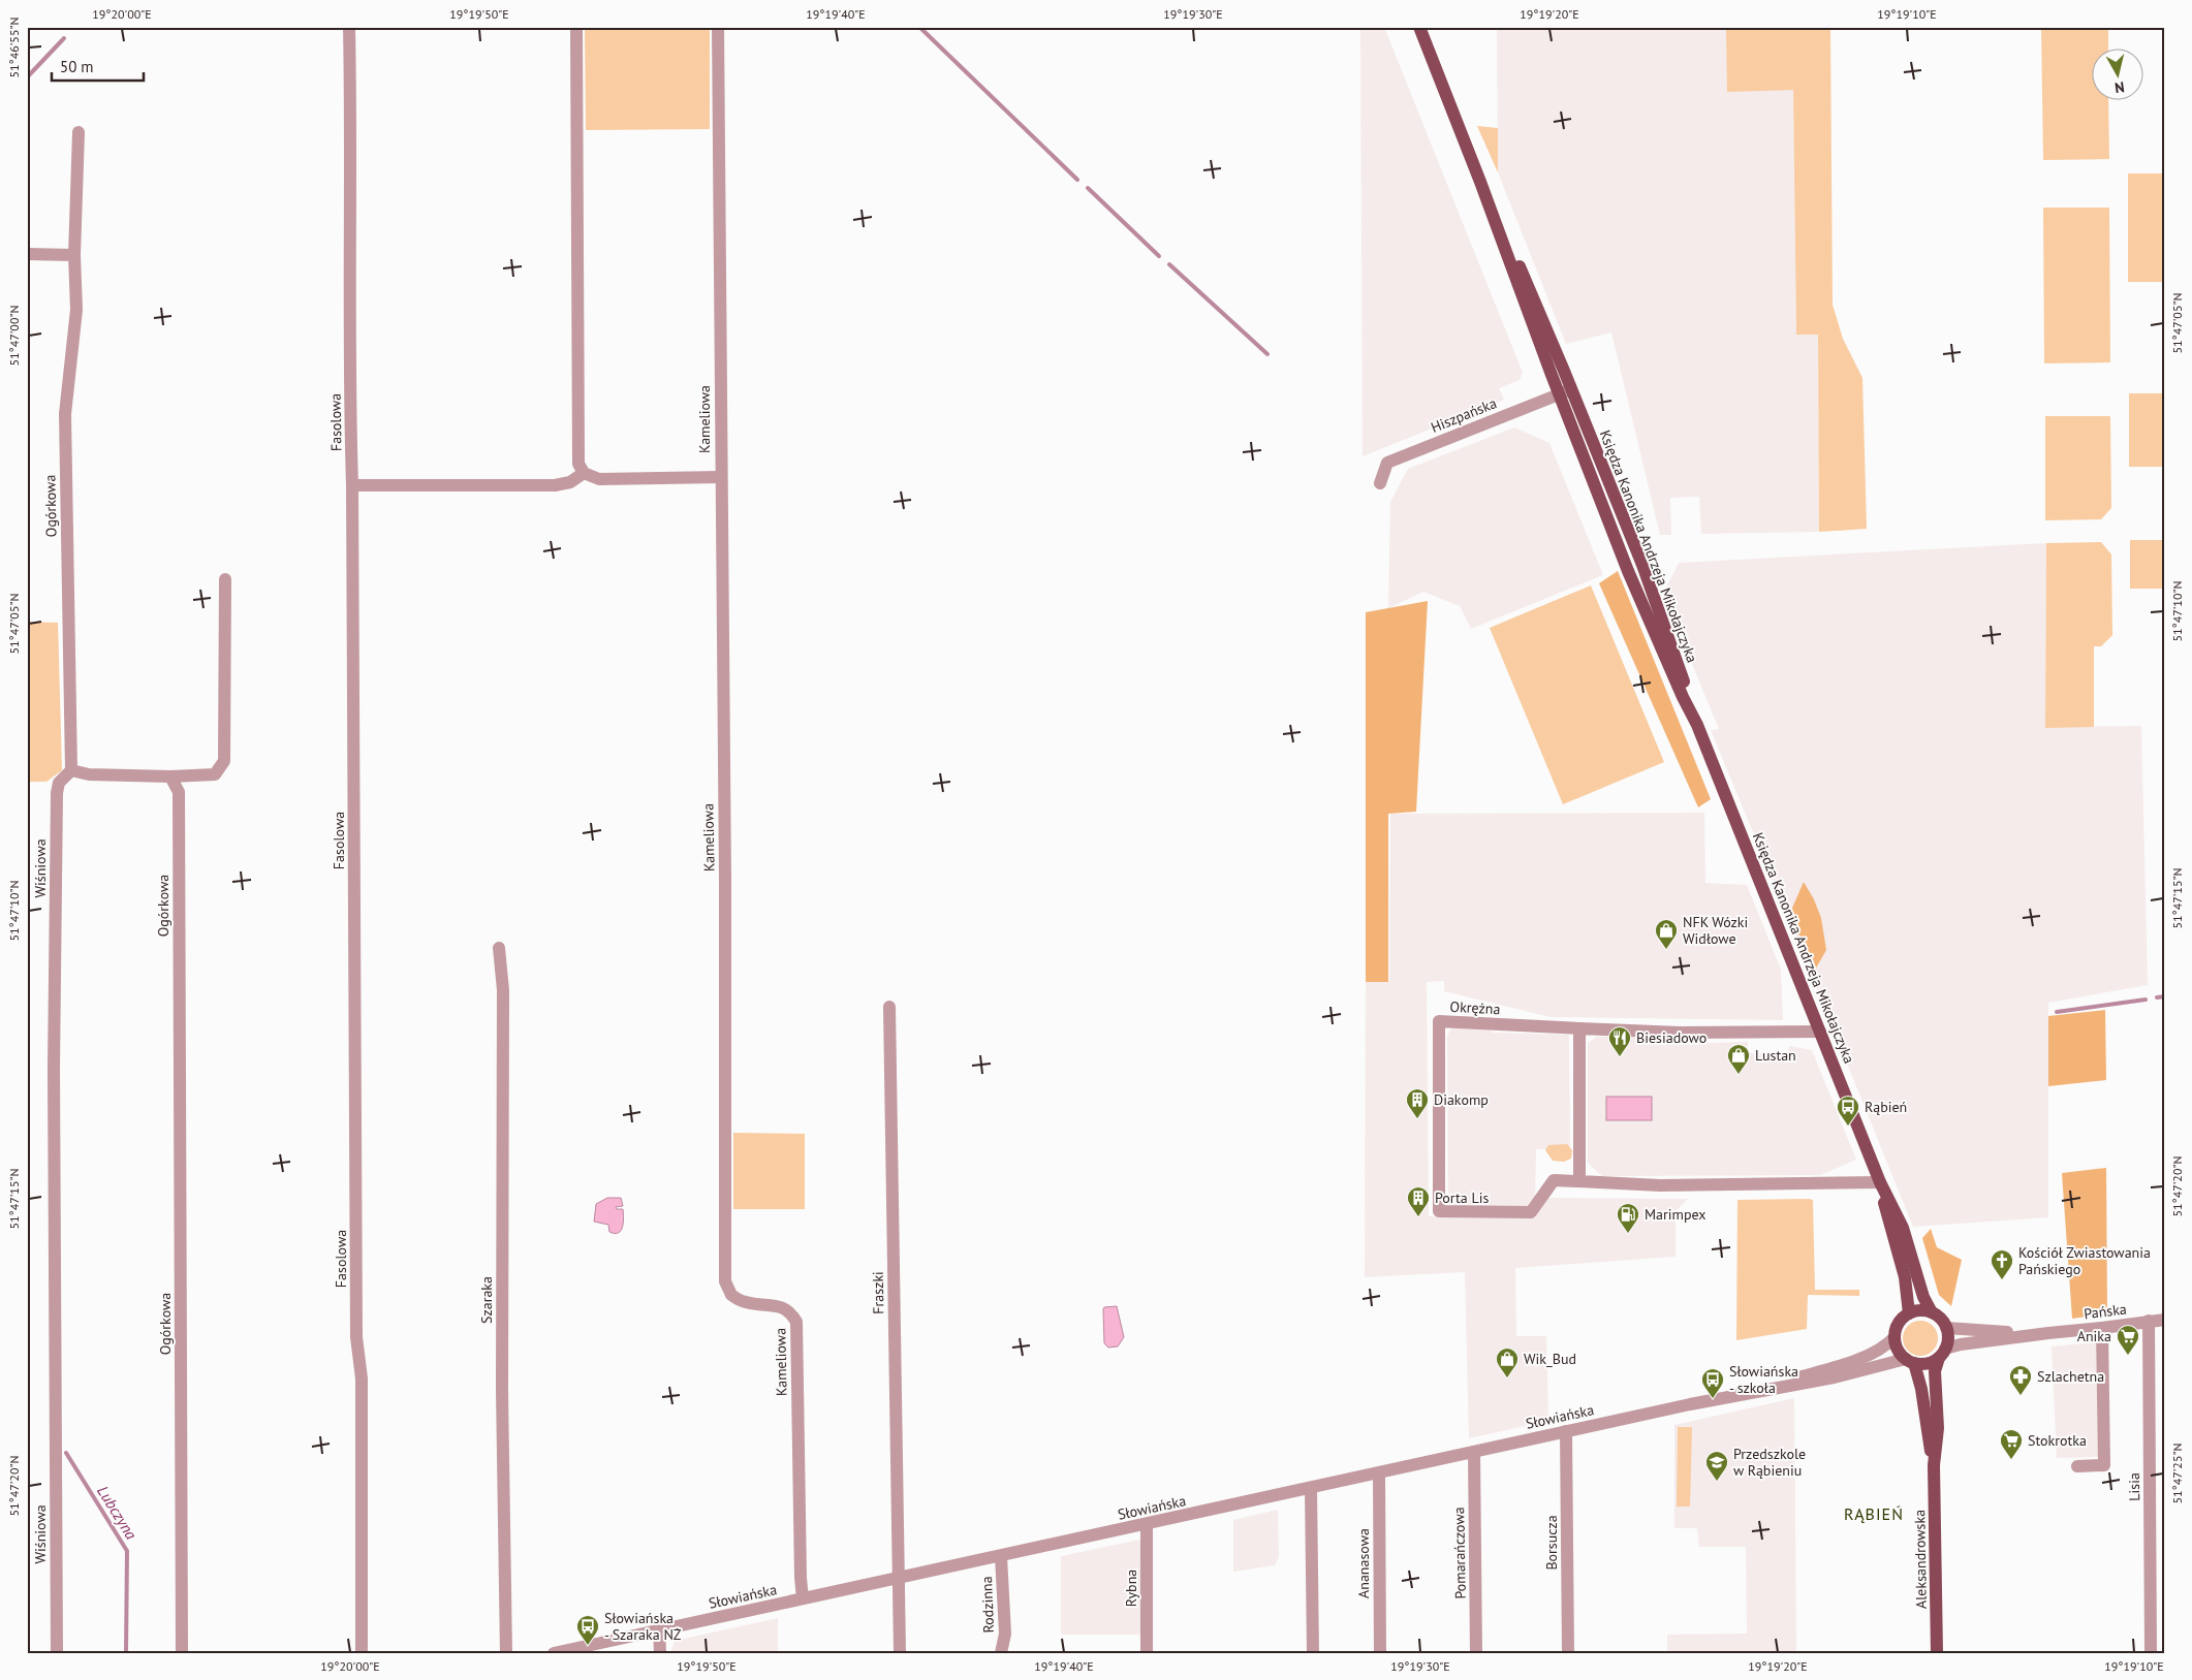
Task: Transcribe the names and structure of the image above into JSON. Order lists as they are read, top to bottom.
{
  "streets": {
    "main road": ["Księdza Kanonika Andrzeja Mikołajczyka", "Aleksandrowska"],
    "street": [
      "Hiszpańska",
      "Kameliowa",
      "Fasolowa",
      "Ogórkowa",
      "Wiśniowa",
      "Okrężna",
      "Fraszki",
      "Szaraka",
      "Pańska",
      "Słowiańska",
      "Lisia",
      "Borsucza",
      "Pomarańczowa",
      "Ananasowa",
      "Rybna",
      "Rodzinna"
    ]
  },
  "crossings": [
    ["Hiszpańska", "Księdza Kanonika Andrzeja Mikołajczyka"],
    ["Kameliowa", "Słowiańska"],
    ["Ogórkowa", "Wiśniowa"],
    ["Księdza Kanonika Andrzeja Mikołajczyka", "Okrężna"],
    ["Księdza Kanonika Andrzeja Mikołajczyka", "Pańska"],
    ["Księdza Kanonika Andrzeja Mikołajczyka", "Słowiańska"],
    ["Księdza Kanonika Andrzeja Mikołajczyka", "Aleksandrowska"],
    ["Fraszki", "Słowiańska"],
    ["Pańska", "Słowiańska"],
    ["Pańska", "Lisia"],
    ["Pańska", "Aleksandrowska"],
    ["Słowiańska", "Borsucza"],
    ["Słowiańska", "Pomarańczowa"],
    ["Słowiańska", "Aleksandrowska"],
    ["Słowiańska", "Ananasowa"],
    ["Słowiańska", "Rybna"],
    ["Słowiańska", "Rodzinna"]
  ],
  "districts": ["RĄBIEŃ"],
  "water": ["Lubczyna"],
  "places": {
    "shop": ["NFK Wózki Widłowe", "Lustan", "Wik_Bud"],
    "restaurant": ["Biesiadowo"],
    "building": ["Diakomp", "Porta Lis"],
    "bus stop": ["Rąbień", "Słowiańska - szkoła", "Słowiańska - Szaraka NŻ"],
    "fuel station": ["Marimpex"],
    "church": ["Kościół Zwiastowania Pańskiego"],
    "supermarket": ["Anika", "Stokrotka"],
    "pharmacy": ["Szlachetna"],
    "school or university": ["Przedszkole w Rąbieniu"]
  },
  "scale_bar": "50 m",
  "north": "bottom",
  "coordinates": [
    "19°20'00\"E",
    "19°19'50\"E",
    "19°19'40\"E",
    "19°19'30\"E",
    "19°19'20\"E",
    "19°19'10\"E",
    "51°46'55\"N",
    "51°47'05\"N",
    "51°47'00\"N",
    "51°47'10\"N",
    "51°47'15\"N",
    "51°47'20\"N",
    "51°47'25\"N"
  ]
}
